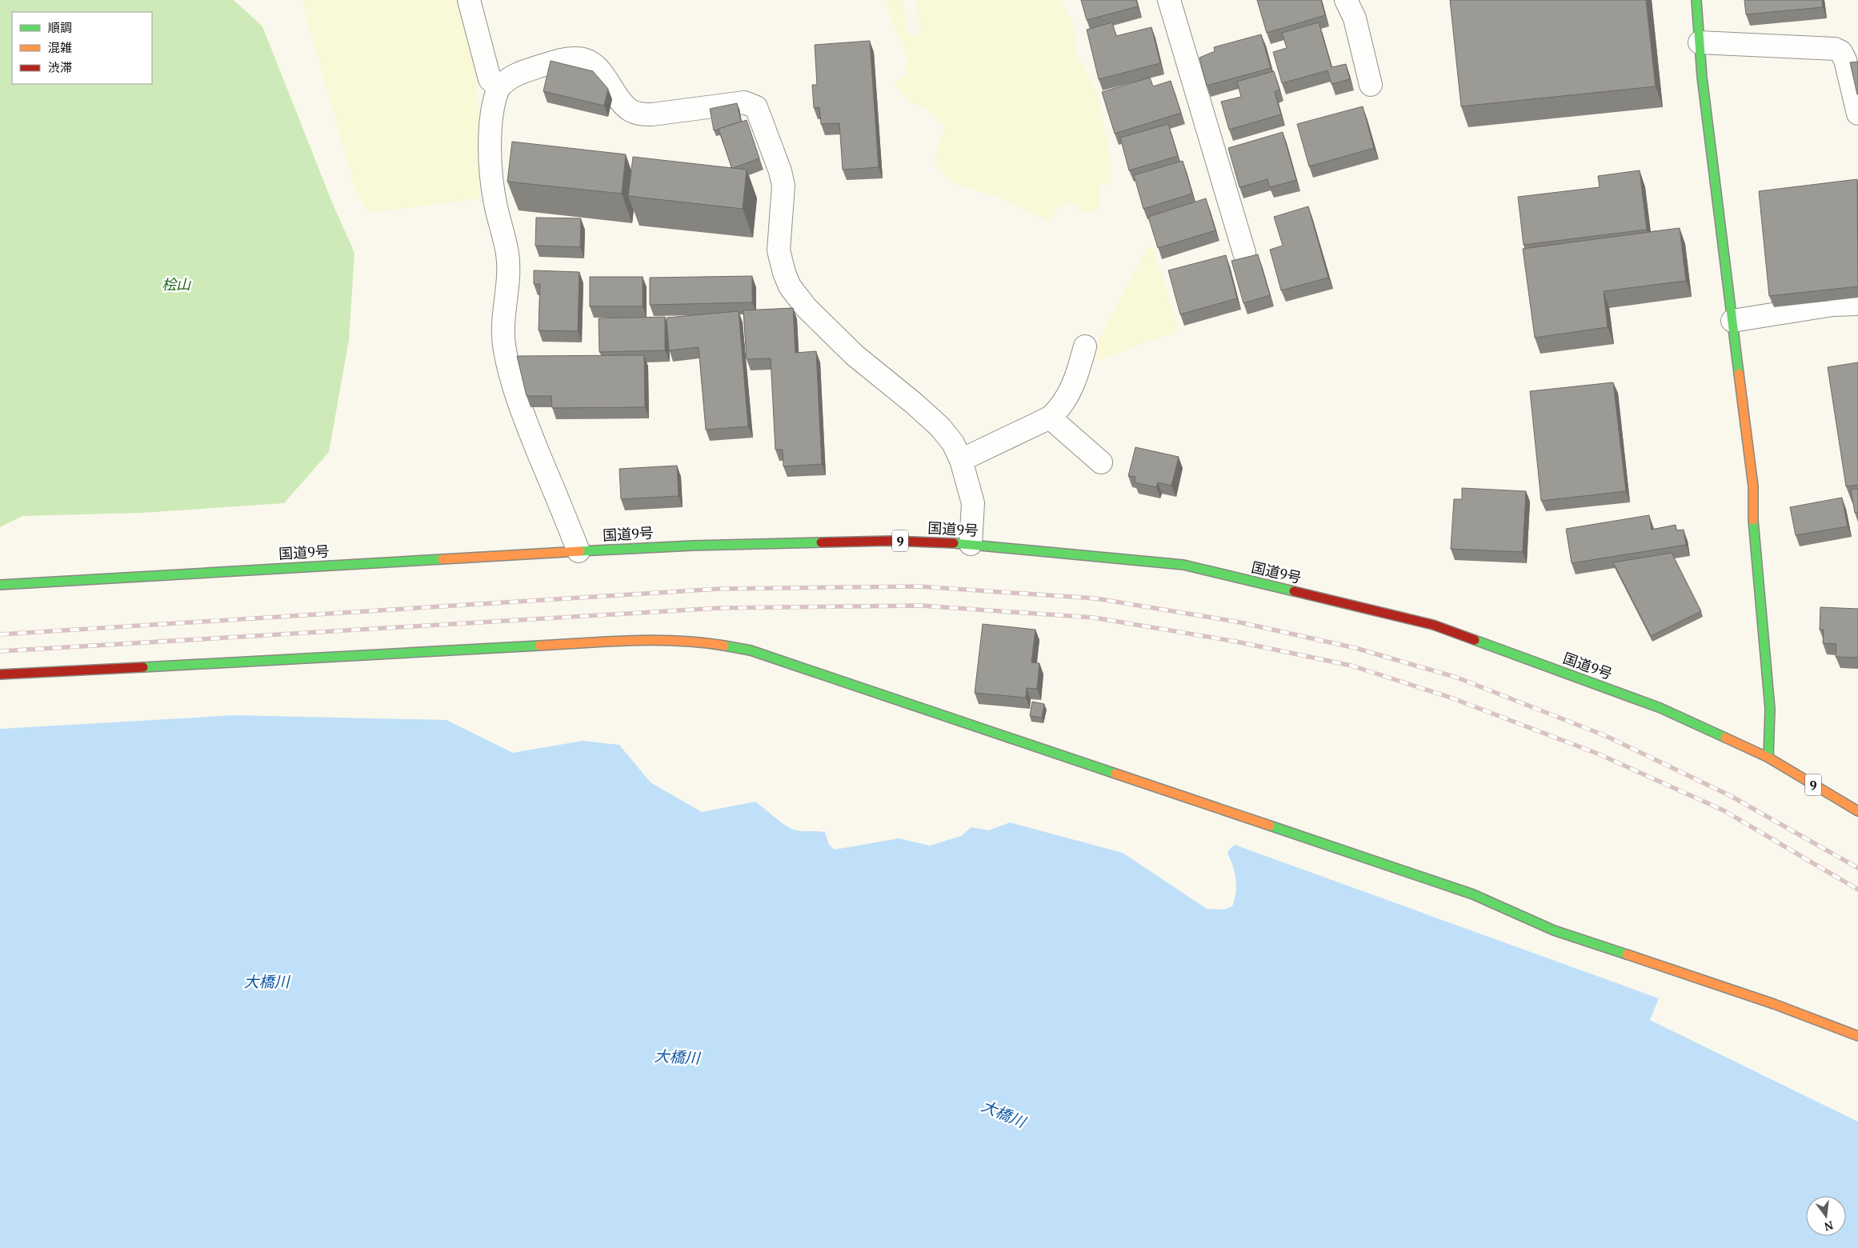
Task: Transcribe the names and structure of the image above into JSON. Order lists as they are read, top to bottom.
{
  "streets": {
    "main road": ["国道9号", "9"]
  },
  "water": ["大橋川"],
  "parks": ["桧山"],
  "legend": ["順調", "混雑", "渋滞"],
  "north": "bottom"
}
